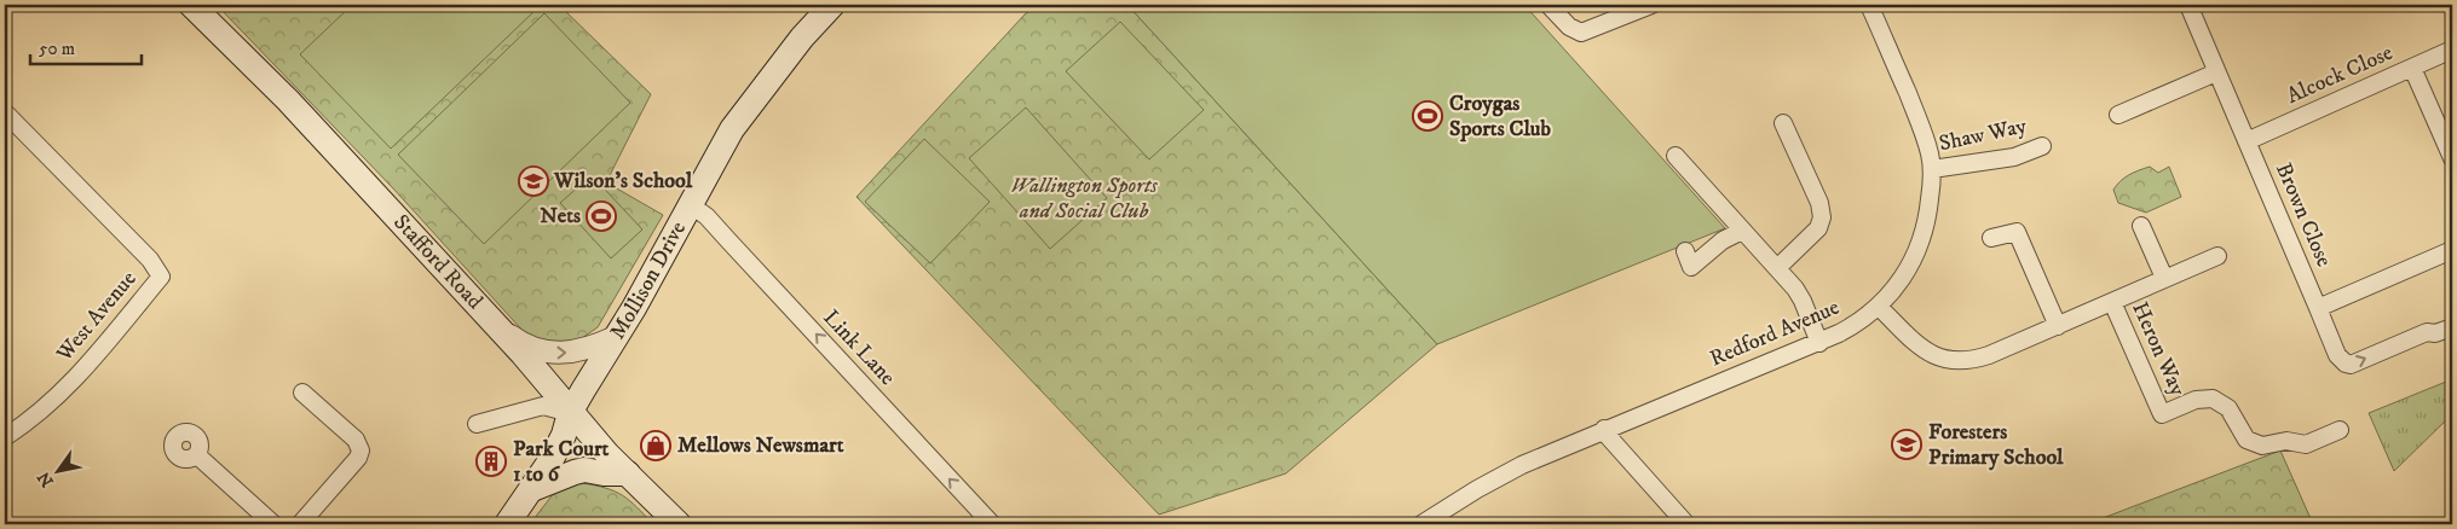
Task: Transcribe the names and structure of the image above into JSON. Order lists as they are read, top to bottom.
{
  "streets": {
    "main road": ["Stafford Road", "Mollison Drive"],
    "street": [
      "Alcock Close",
      "Shaw Way",
      "Brown Close",
      "West Avenue",
      "Redford Avenue",
      "Link Lane",
      "Heron Way"
    ]
  },
  "crossings": [
    ["Alcock Close", "Brown Close"],
    ["Shaw Way", "Redford Avenue"],
    ["Stafford Road", "Mollison Drive"],
    ["Mollison Drive", "Link Lane"]
  ],
  "one_way": ["Link Lane"],
  "parks": ["Wallington Sports and Social Club"],
  "places": {
    "sports": ["Croygas Sports Club", "Nets"],
    "school or university": ["Wilson's School", "Foresters Primary School"],
    "shop": ["Mellows Newsmart"],
    "building": ["Park Court 1 to 6"]
  },
  "scale_bar": "50 m",
  "north": "bottom left"
}
